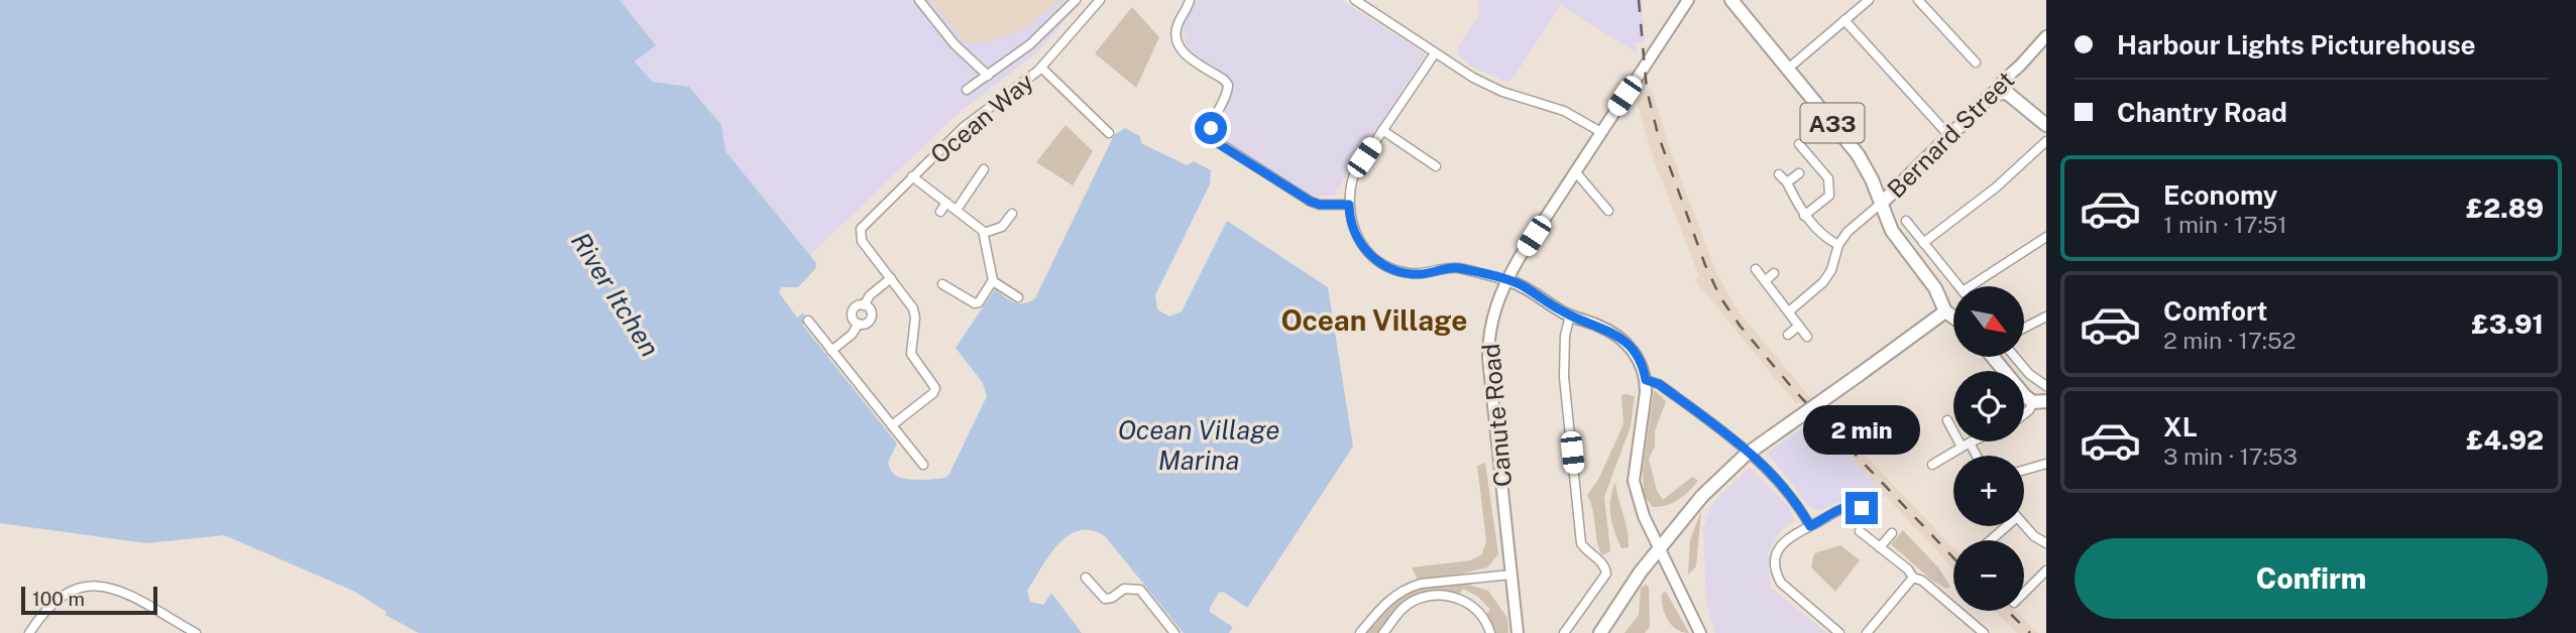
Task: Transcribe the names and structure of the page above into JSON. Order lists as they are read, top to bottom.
{
  "streets": {
    "main road": ["A33", "Bernard Street", "Canute Road"],
    "street": ["Ocean Way"]
  },
  "crossings": [
    ["A33", "Bernard Street"]
  ],
  "districts": ["Ocean Village"],
  "water": ["River Itchen", "Ocean Village Marina"],
  "scale_bar": "100 m",
  "north": "bottom right",
  "page": {
    "banner": ["Harbour Lights Picturehouse", "Chantry Road"],
    "list": [
      {
        "name": "Economy",
        "note": "1 min · 17:51",
        "value": "£2.89"
      },
      {
        "name": "Comfort",
        "note": "2 min · 17:52",
        "value": "£3.91"
      },
      {
        "name": "XL",
        "note": "3 min · 17:53",
        "value": "£4.92"
      }
    ],
    "map_buttons": ["+", "−"],
    "bubble": "2 min",
    "buttons": "Confirm",
    "scale": "100 m"
  }
}
